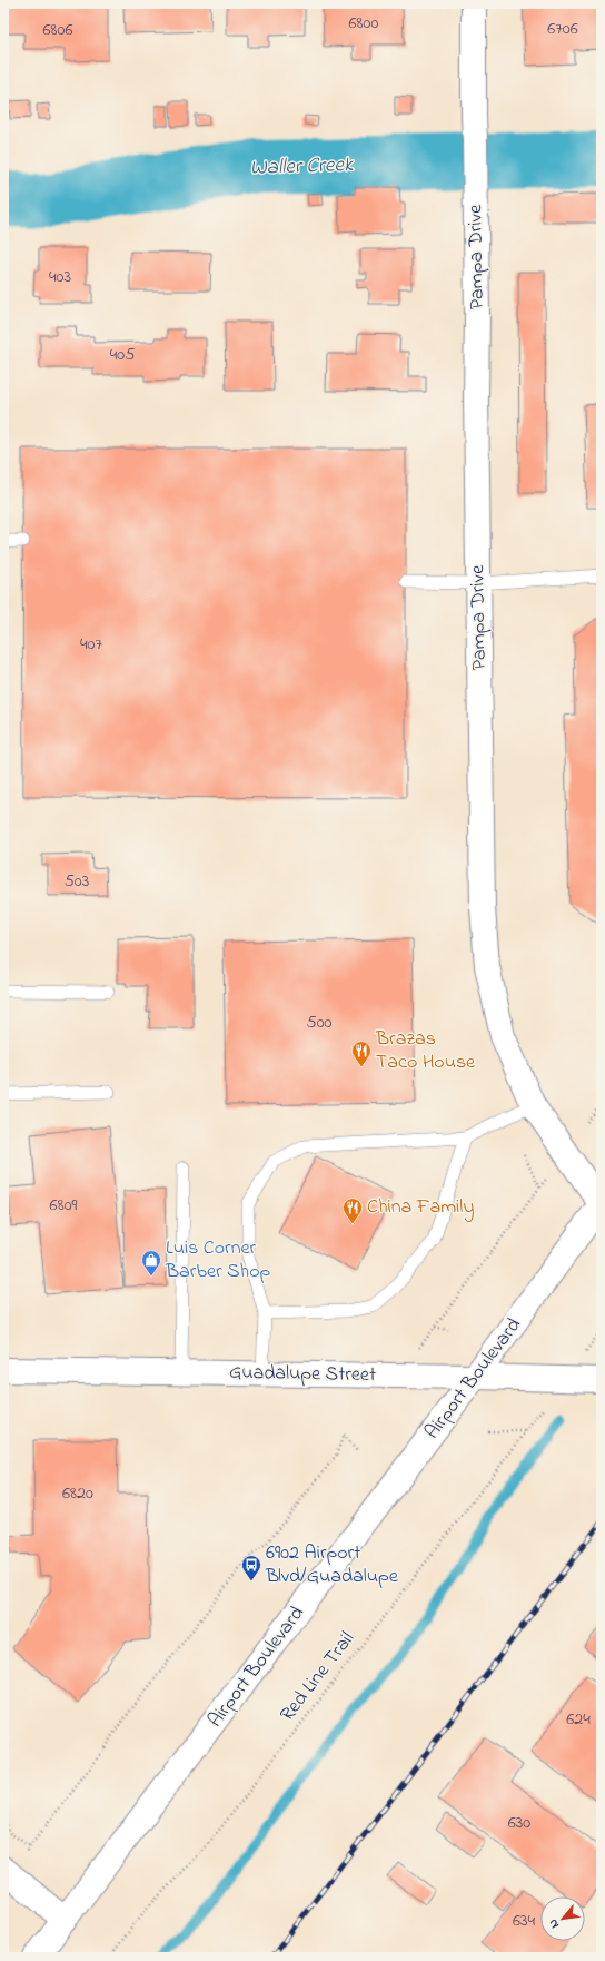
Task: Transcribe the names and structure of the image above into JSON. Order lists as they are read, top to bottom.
{
  "streets": {
    "street": ["Pampa Drive", "Guadalupe Street", "Airport Boulevard"],
    "path": ["Red Line Trail"]
  },
  "crossings": [
    ["Pampa Drive", "Airport Boulevard"],
    ["Guadalupe Street", "Airport Boulevard"]
  ],
  "water": ["Waller Creek"],
  "places": {
    "restaurant": ["Brazas Taco House", "China Family"],
    "shop": ["Luis Corner Barber Shop"],
    "bus stop": ["6902 Airport Blvd/Guadalupe"]
  },
  "house_numbers": [
    "6800",
    "6706",
    "6806",
    "403",
    "405",
    "407",
    "503",
    "500",
    "6809",
    "6820",
    "624",
    "630",
    "634"
  ],
  "north": "bottom left"
}
